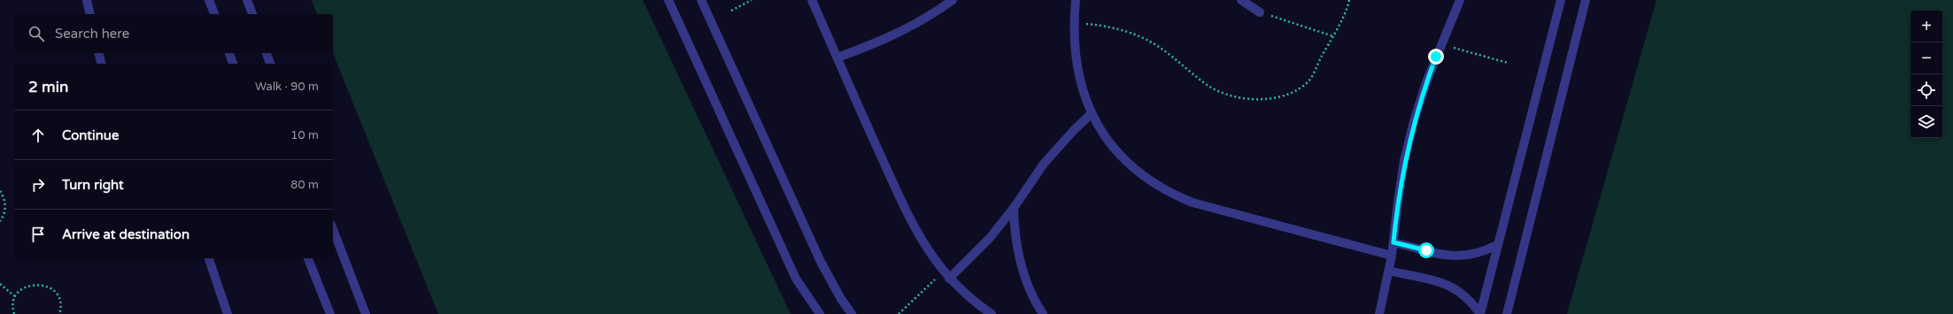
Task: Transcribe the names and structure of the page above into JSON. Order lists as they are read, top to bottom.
{
  "page": {
    "map_buttons": ["+", "−"],
    "search": "Search here",
    "heading": ["2 min", "Walk · 90 m"],
    "list": [
      ["Continue", "10 m"],
      ["Turn right", "80 m"],
      "Arrive at destination"
    ]
  }
}
